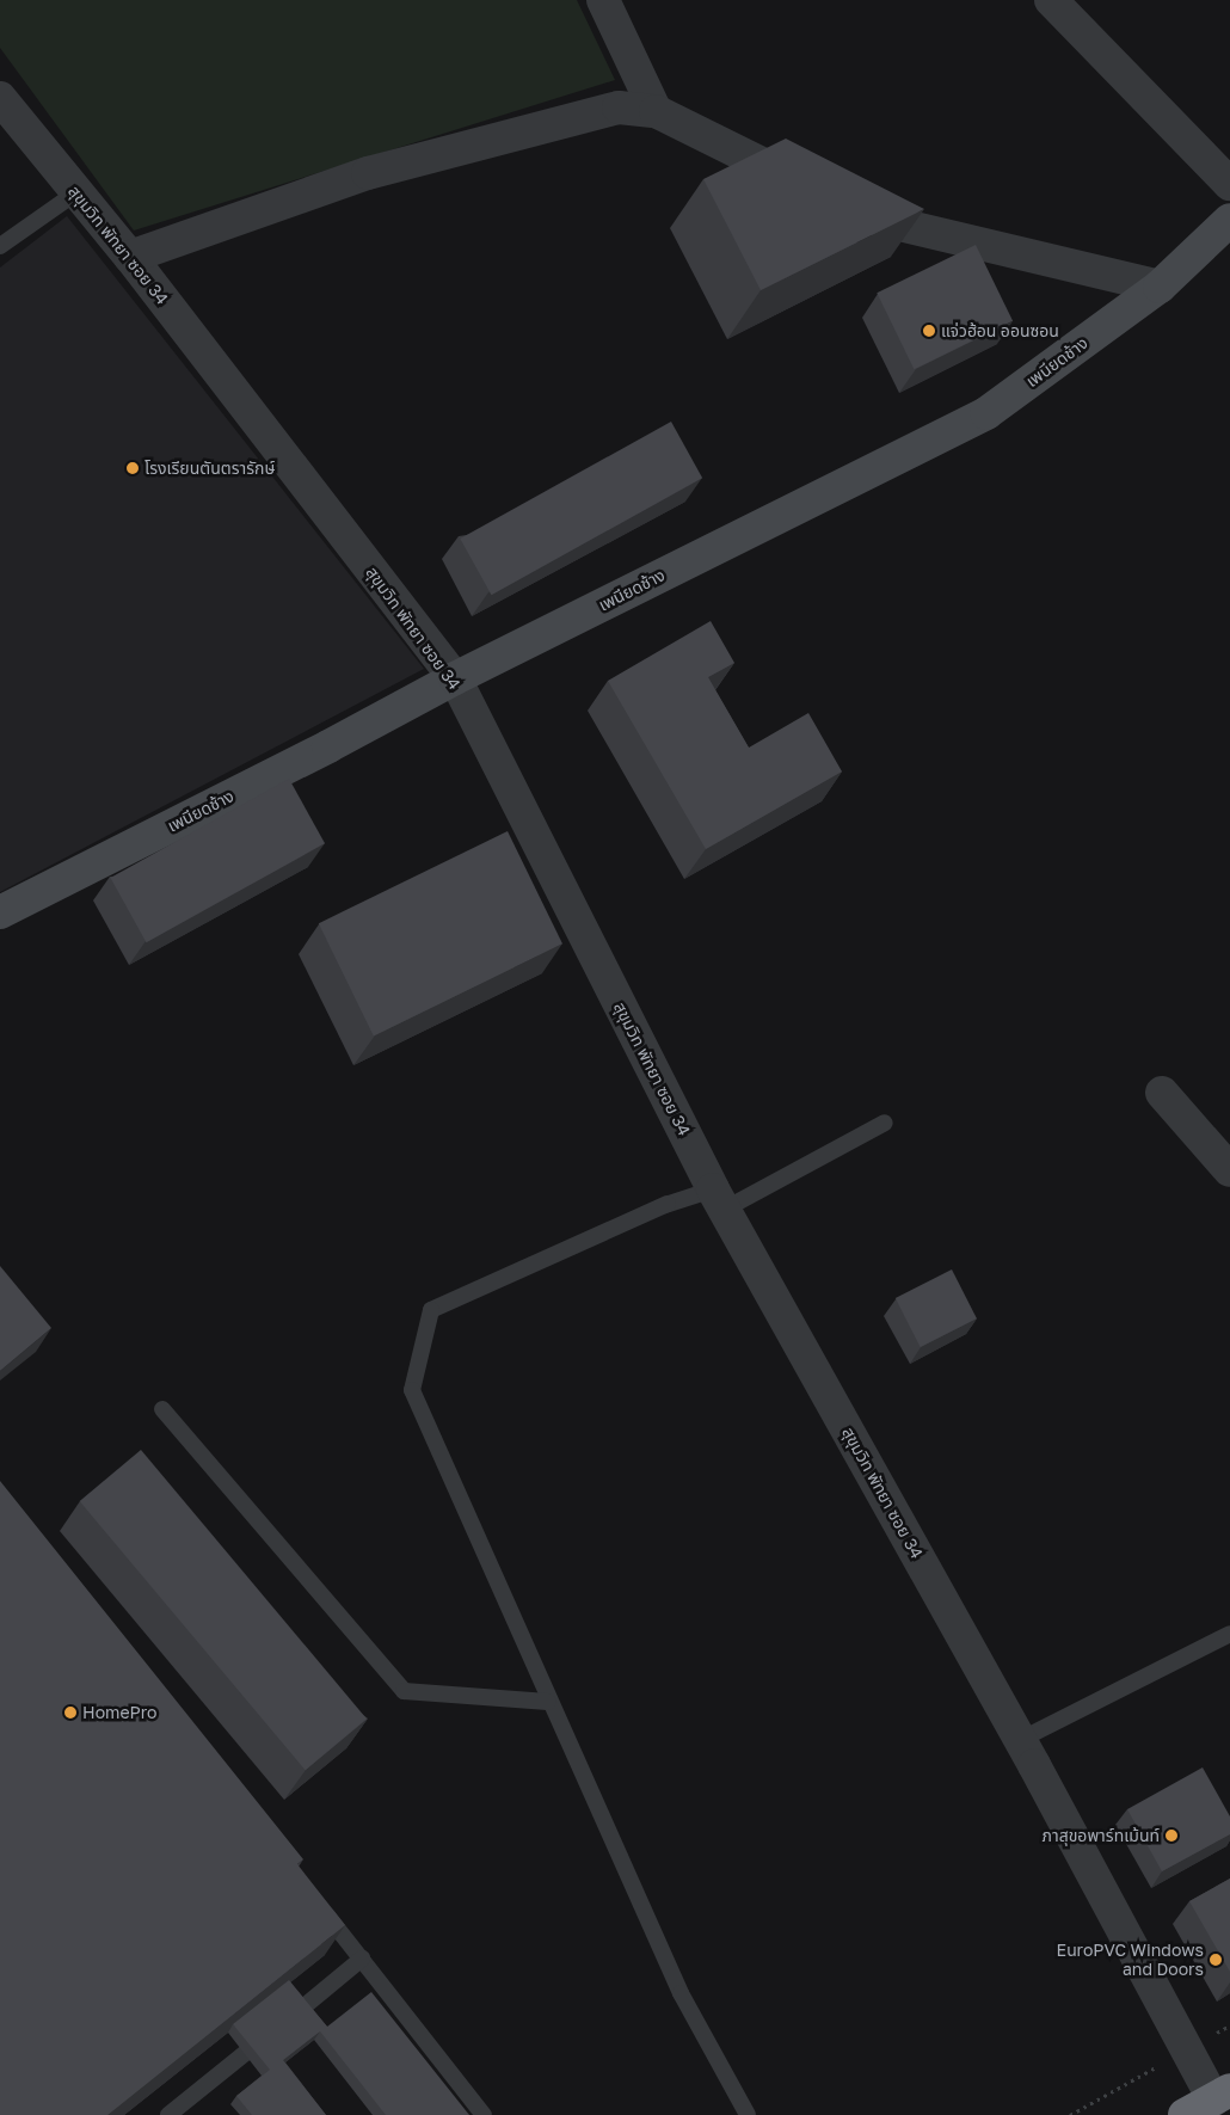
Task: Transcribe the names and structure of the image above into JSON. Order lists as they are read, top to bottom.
{
  "streets": {
    "street": ["สุขุมวิท พัทยา ซอย 34", "เพนียดช้าง"]
  },
  "crossings": [
    ["สุขุมวิท พัทยา ซอย 34", "เพนียดช้าง"]
  ],
  "places": [
    "แจ่วฮ้อน ออนซอน",
    "โรงเรียนตันตรารักษ์",
    "HomePro",
    "ภาสุขอพาร์ทเม้นท์",
    "EuroPVC Windows and Doors"
  ]
}
